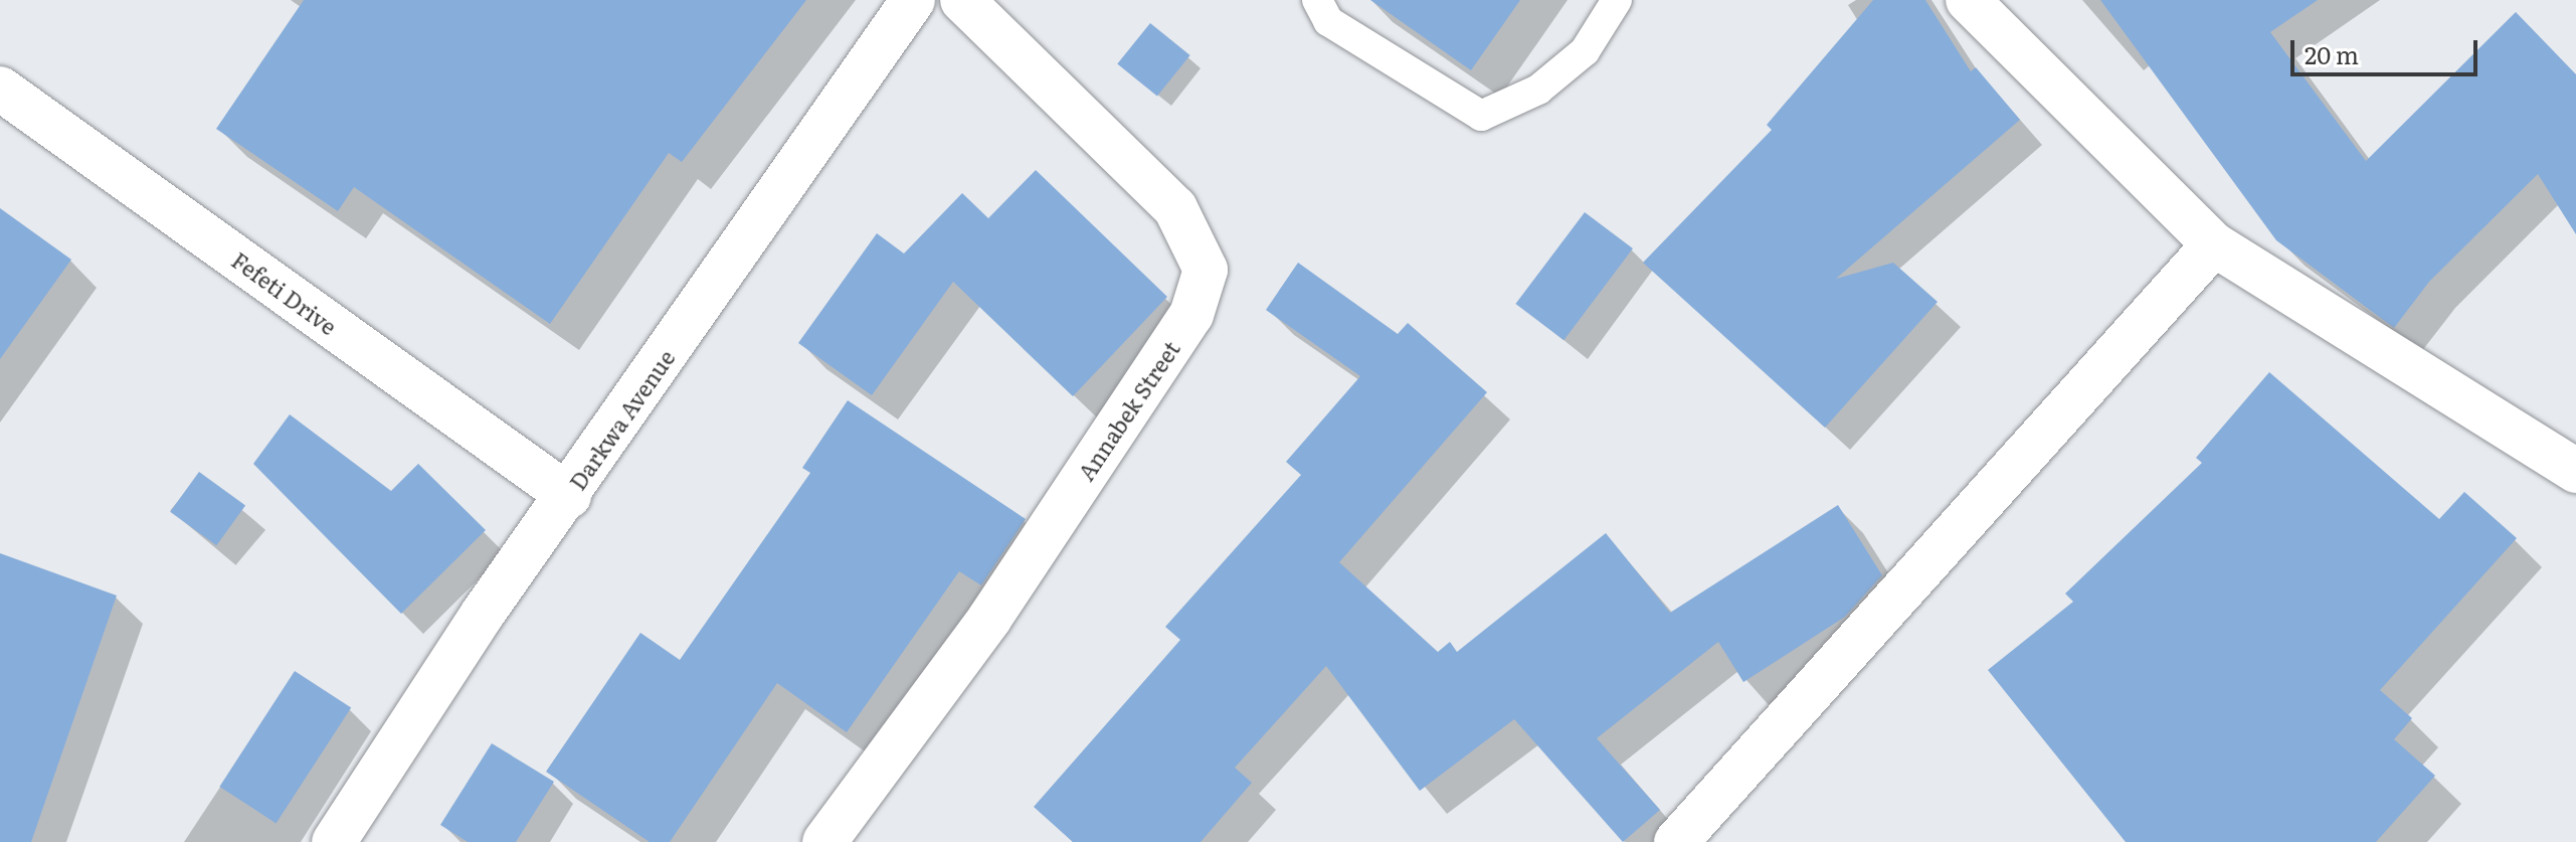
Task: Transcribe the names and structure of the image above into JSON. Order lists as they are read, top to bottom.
{
  "streets": {
    "street": ["Fefeti Drive", "Annabek Street", "Darkwa Avenue"]
  },
  "crossings": [
    ["Fefeti Drive", "Darkwa Avenue"]
  ],
  "scale_bar": "20 m"
}
